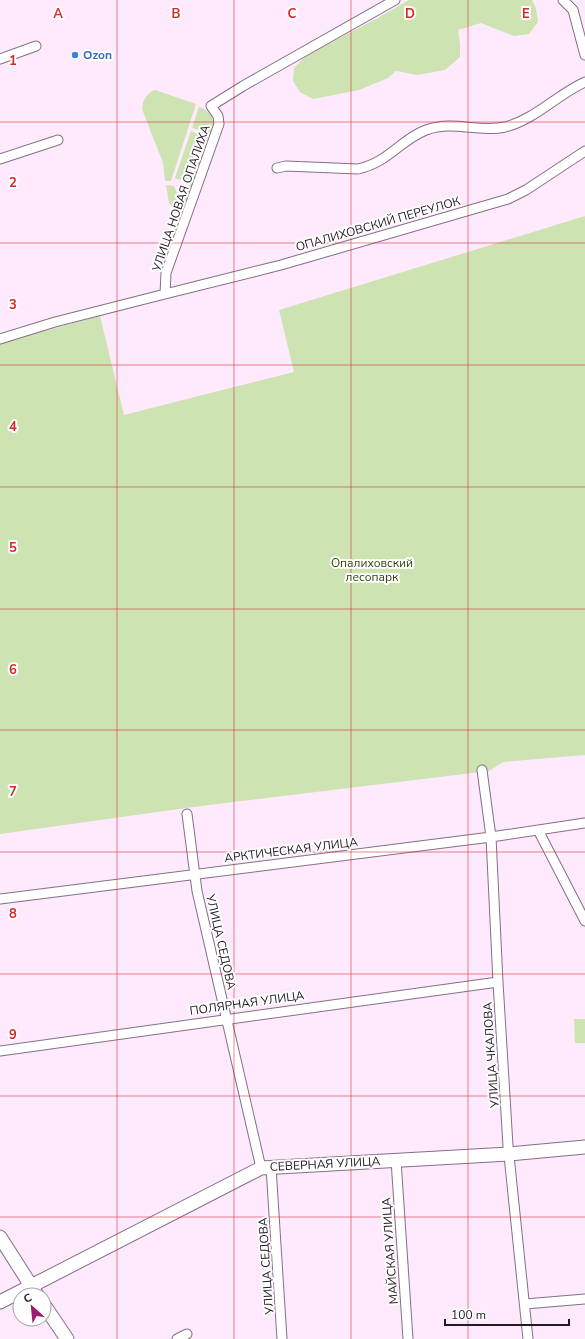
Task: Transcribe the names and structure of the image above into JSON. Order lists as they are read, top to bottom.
{
  "streets": {
    "street": [
      "УЛИЦА НОВАЯ ОПАЛИХА",
      "ОПАЛИХОВСКИЙ ПЕРЕУЛОК",
      "АРКТИЧЕСКАЯ УЛИЦА",
      "УЛИЦА СЕДОВА",
      "ПОЛЯРНАЯ УЛИЦА",
      "УЛИЦА ЧКАЛОВА",
      "СЕВЕРНАЯ УЛИЦА",
      "МАЙСКАЯ УЛИЦА"
    ]
  },
  "crossings": [
    ["УЛИЦА НОВАЯ ОПАЛИХА", "ОПАЛИХОВСКИЙ ПЕРЕУЛОК"],
    ["АРКТИЧЕСКАЯ УЛИЦА", "УЛИЦА СЕДОВА"],
    ["АРКТИЧЕСКАЯ УЛИЦА", "УЛИЦА ЧКАЛОВА"],
    ["УЛИЦА СЕДОВА", "ПОЛЯРНАЯ УЛИЦА"],
    ["УЛИЦА СЕДОВА", "СЕВЕРНАЯ УЛИЦА"],
    ["ПОЛЯРНАЯ УЛИЦА", "УЛИЦА ЧКАЛОВА"],
    ["УЛИЦА ЧКАЛОВА", "СЕВЕРНАЯ УЛИЦА"],
    ["СЕВЕРНАЯ УЛИЦА", "МАЙСКАЯ УЛИЦА"]
  ],
  "parks": ["Опалиховский лесопарк"],
  "places": ["Ozon"],
  "scale_bar": "100 m",
  "north": "top left",
  "grid": {
    "columns": [
      "A",
      "B",
      "C",
      "D",
      "E"
    ],
    "rows": [
      "1",
      "2",
      "3",
      "4",
      "5",
      "6",
      "7",
      "8",
      "9"
    ]
  }
}
